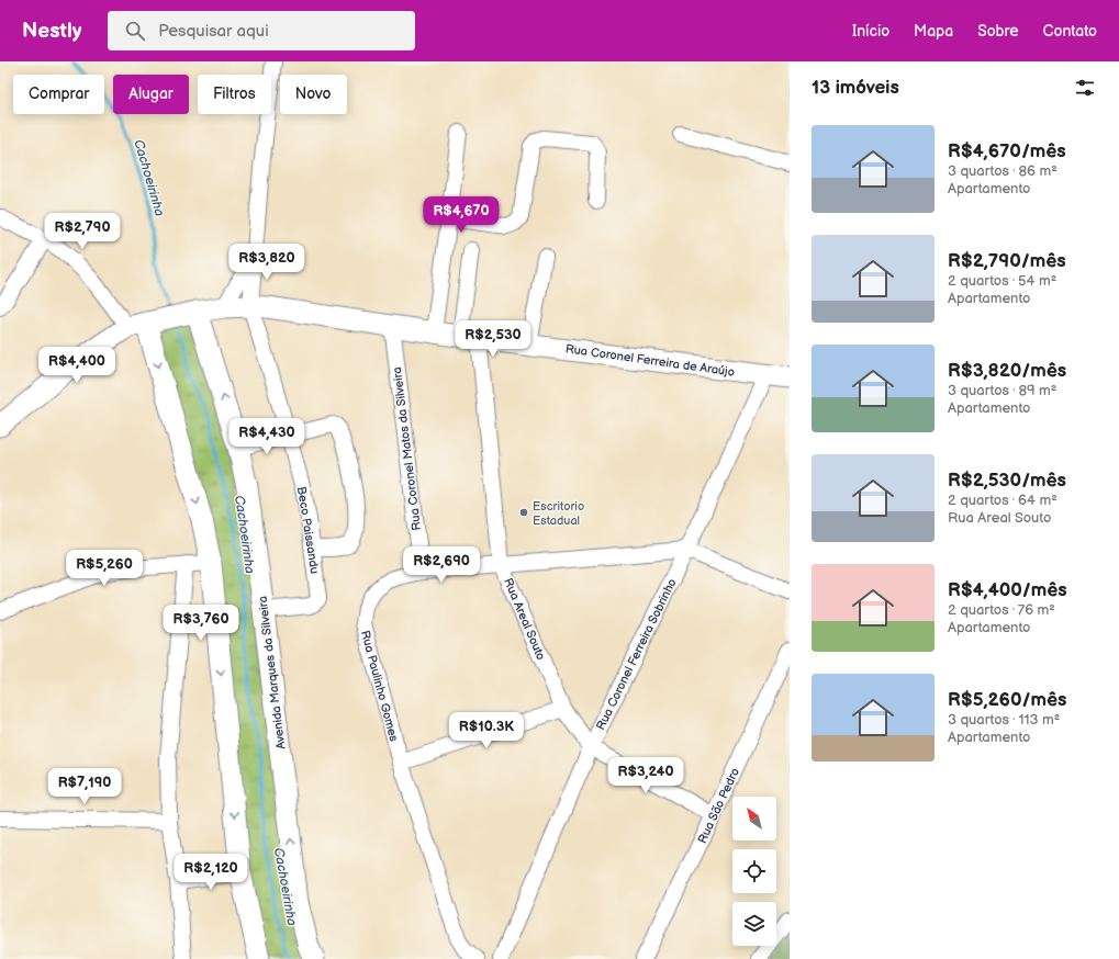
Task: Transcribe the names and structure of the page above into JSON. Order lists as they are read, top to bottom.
{
  "streets": {
    "street": [
      "Rua Coronel Ferreira de Araújo",
      "Rua Coronel Matos da Silveira",
      "Beco Paissandu",
      "Rua Areal Souto",
      "Rua Coronel Ferreira Sobrinho",
      "Avenida Marques da Silveira",
      "Rua Paulinho Gomes",
      "Rua São Pedro"
    ]
  },
  "crossings": [
    ["Rua Coronel Ferreira de Araújo", "Rua Coronel Matos da Silveira"],
    ["Rua Coronel Ferreira de Araújo", "Beco Paissandu"],
    ["Rua Coronel Ferreira de Araújo", "Rua Areal Souto"],
    ["Rua Coronel Ferreira de Araújo", "Rua Coronel Ferreira Sobrinho"],
    ["Rua Coronel Ferreira de Araújo", "Avenida Marques da Silveira"],
    ["Rua Coronel Matos da Silveira", "Rua Paulinho Gomes"],
    ["Beco Paissandu", "Avenida Marques da Silveira"],
    ["Rua Areal Souto", "Rua Coronel Ferreira Sobrinho"],
    ["Rua Areal Souto", "Rua Paulinho Gomes"],
    ["Rua Areal Souto", "Rua São Pedro"],
    ["Rua Coronel Ferreira Sobrinho", "Rua Paulinho Gomes"]
  ],
  "water": ["Cachoeirinha"],
  "places": ["Escritorio Estadual"],
  "north": "top left",
  "page": {
    "header": "Nestly",
    "search": "Pesquisar aqui",
    "nav": [
      "Início",
      "Mapa",
      "Sobre",
      "Contato"
    ],
    "heading": "13 imóveis",
    "chip": [
      "Comprar",
      "Alugar",
      "Filtros",
      "Novo"
    ],
    "list": [
      {
        "name": "R$4,670/mês",
        "note": "3 quartos · 86 m² · Apartamento"
      },
      {
        "name": "R$2,790/mês",
        "note": "2 quartos · 54 m² · Apartamento"
      },
      {
        "name": "R$3,820/mês",
        "note": "3 quartos · 89 m² · Apartamento"
      },
      {
        "name": "R$2,530/mês",
        "note": "2 quartos · 64 m² · Rua Areal Souto"
      },
      {
        "name": "R$4,400/mês",
        "note": "2 quartos · 76 m² · Apartamento"
      },
      {
        "name": "R$5,260/mês",
        "note": "3 quartos · 113 m² · Apartamento"
      }
    ],
    "price": [
      "R$4,670",
      "R$2,790",
      "R$3,820",
      "R$2,530",
      "R$4,400",
      "R$4,430",
      "R$2,690",
      "R$5,260",
      "R$3,760",
      "R$10.3K",
      "R$3,240",
      "R$7,190",
      "R$2,120"
    ]
  }
}
